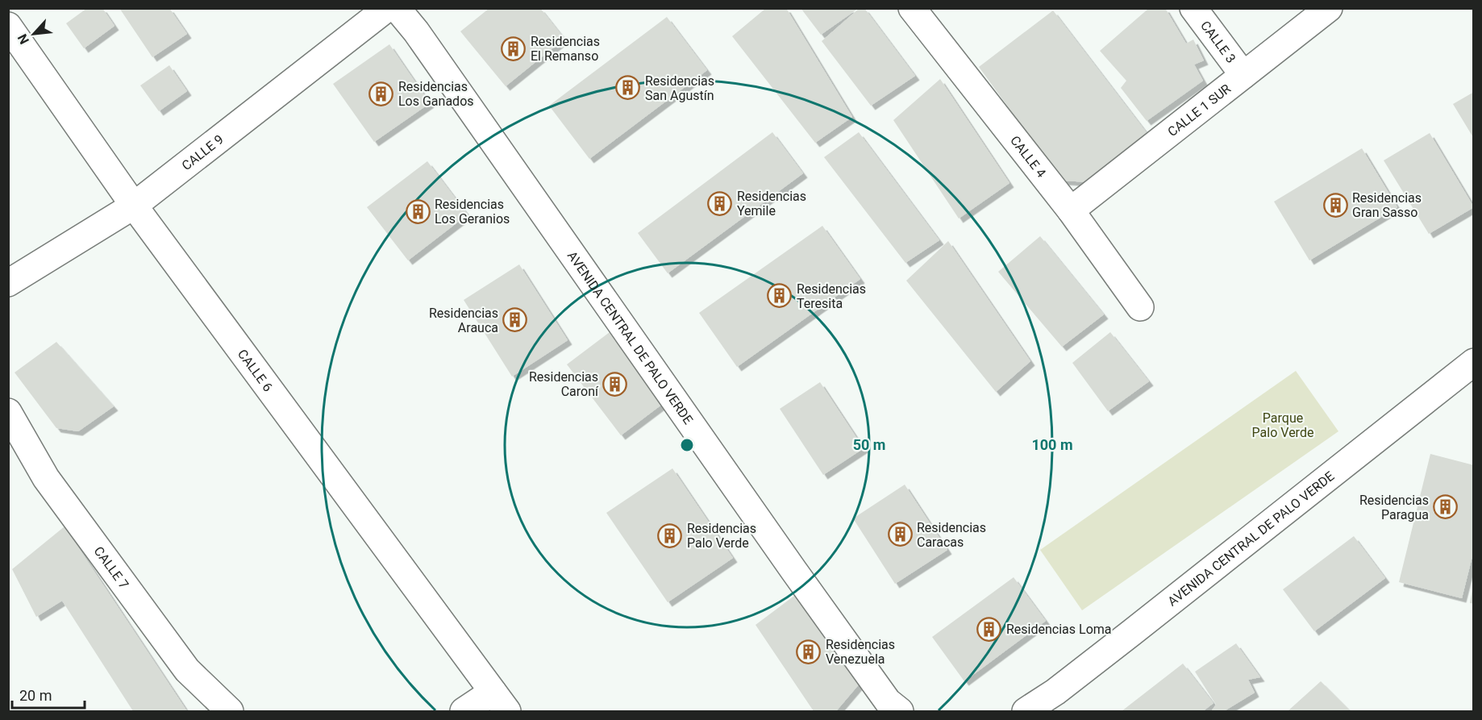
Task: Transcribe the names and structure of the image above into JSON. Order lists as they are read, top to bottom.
{
  "streets": {
    "street": [
      "CALLE 3",
      "CALLE 1 SUR",
      "CALLE 9",
      "CALLE 4",
      "AVENIDA CENTRAL DE PALO VERDE",
      "CALLE 6",
      "CALLE 7"
    ]
  },
  "crossings": [
    ["CALLE 3", "CALLE 1 SUR"],
    ["CALLE 1 SUR", "CALLE 4"],
    ["CALLE 9", "CALLE 6"]
  ],
  "parks": ["Parque Palo Verde"],
  "places": {
    "building": [
      "Residencias El Remanso",
      "Residencias San Agustín",
      "Residencias Los Ganados",
      "Residencias Yemile",
      "Residencias Gran Sasso",
      "Residencias Los Geranios",
      "Residencias Teresita",
      "Residencias Arauca",
      "Residencias Caroní",
      "Residencias Paragua",
      "Residencias Caracas",
      "Residencias Palo Verde",
      "Residencias Loma",
      "Residencias Venezuela"
    ]
  },
  "scale_bar": "20 m",
  "north": "bottom left",
  "rings": ["50 m", "100 m"]
}
